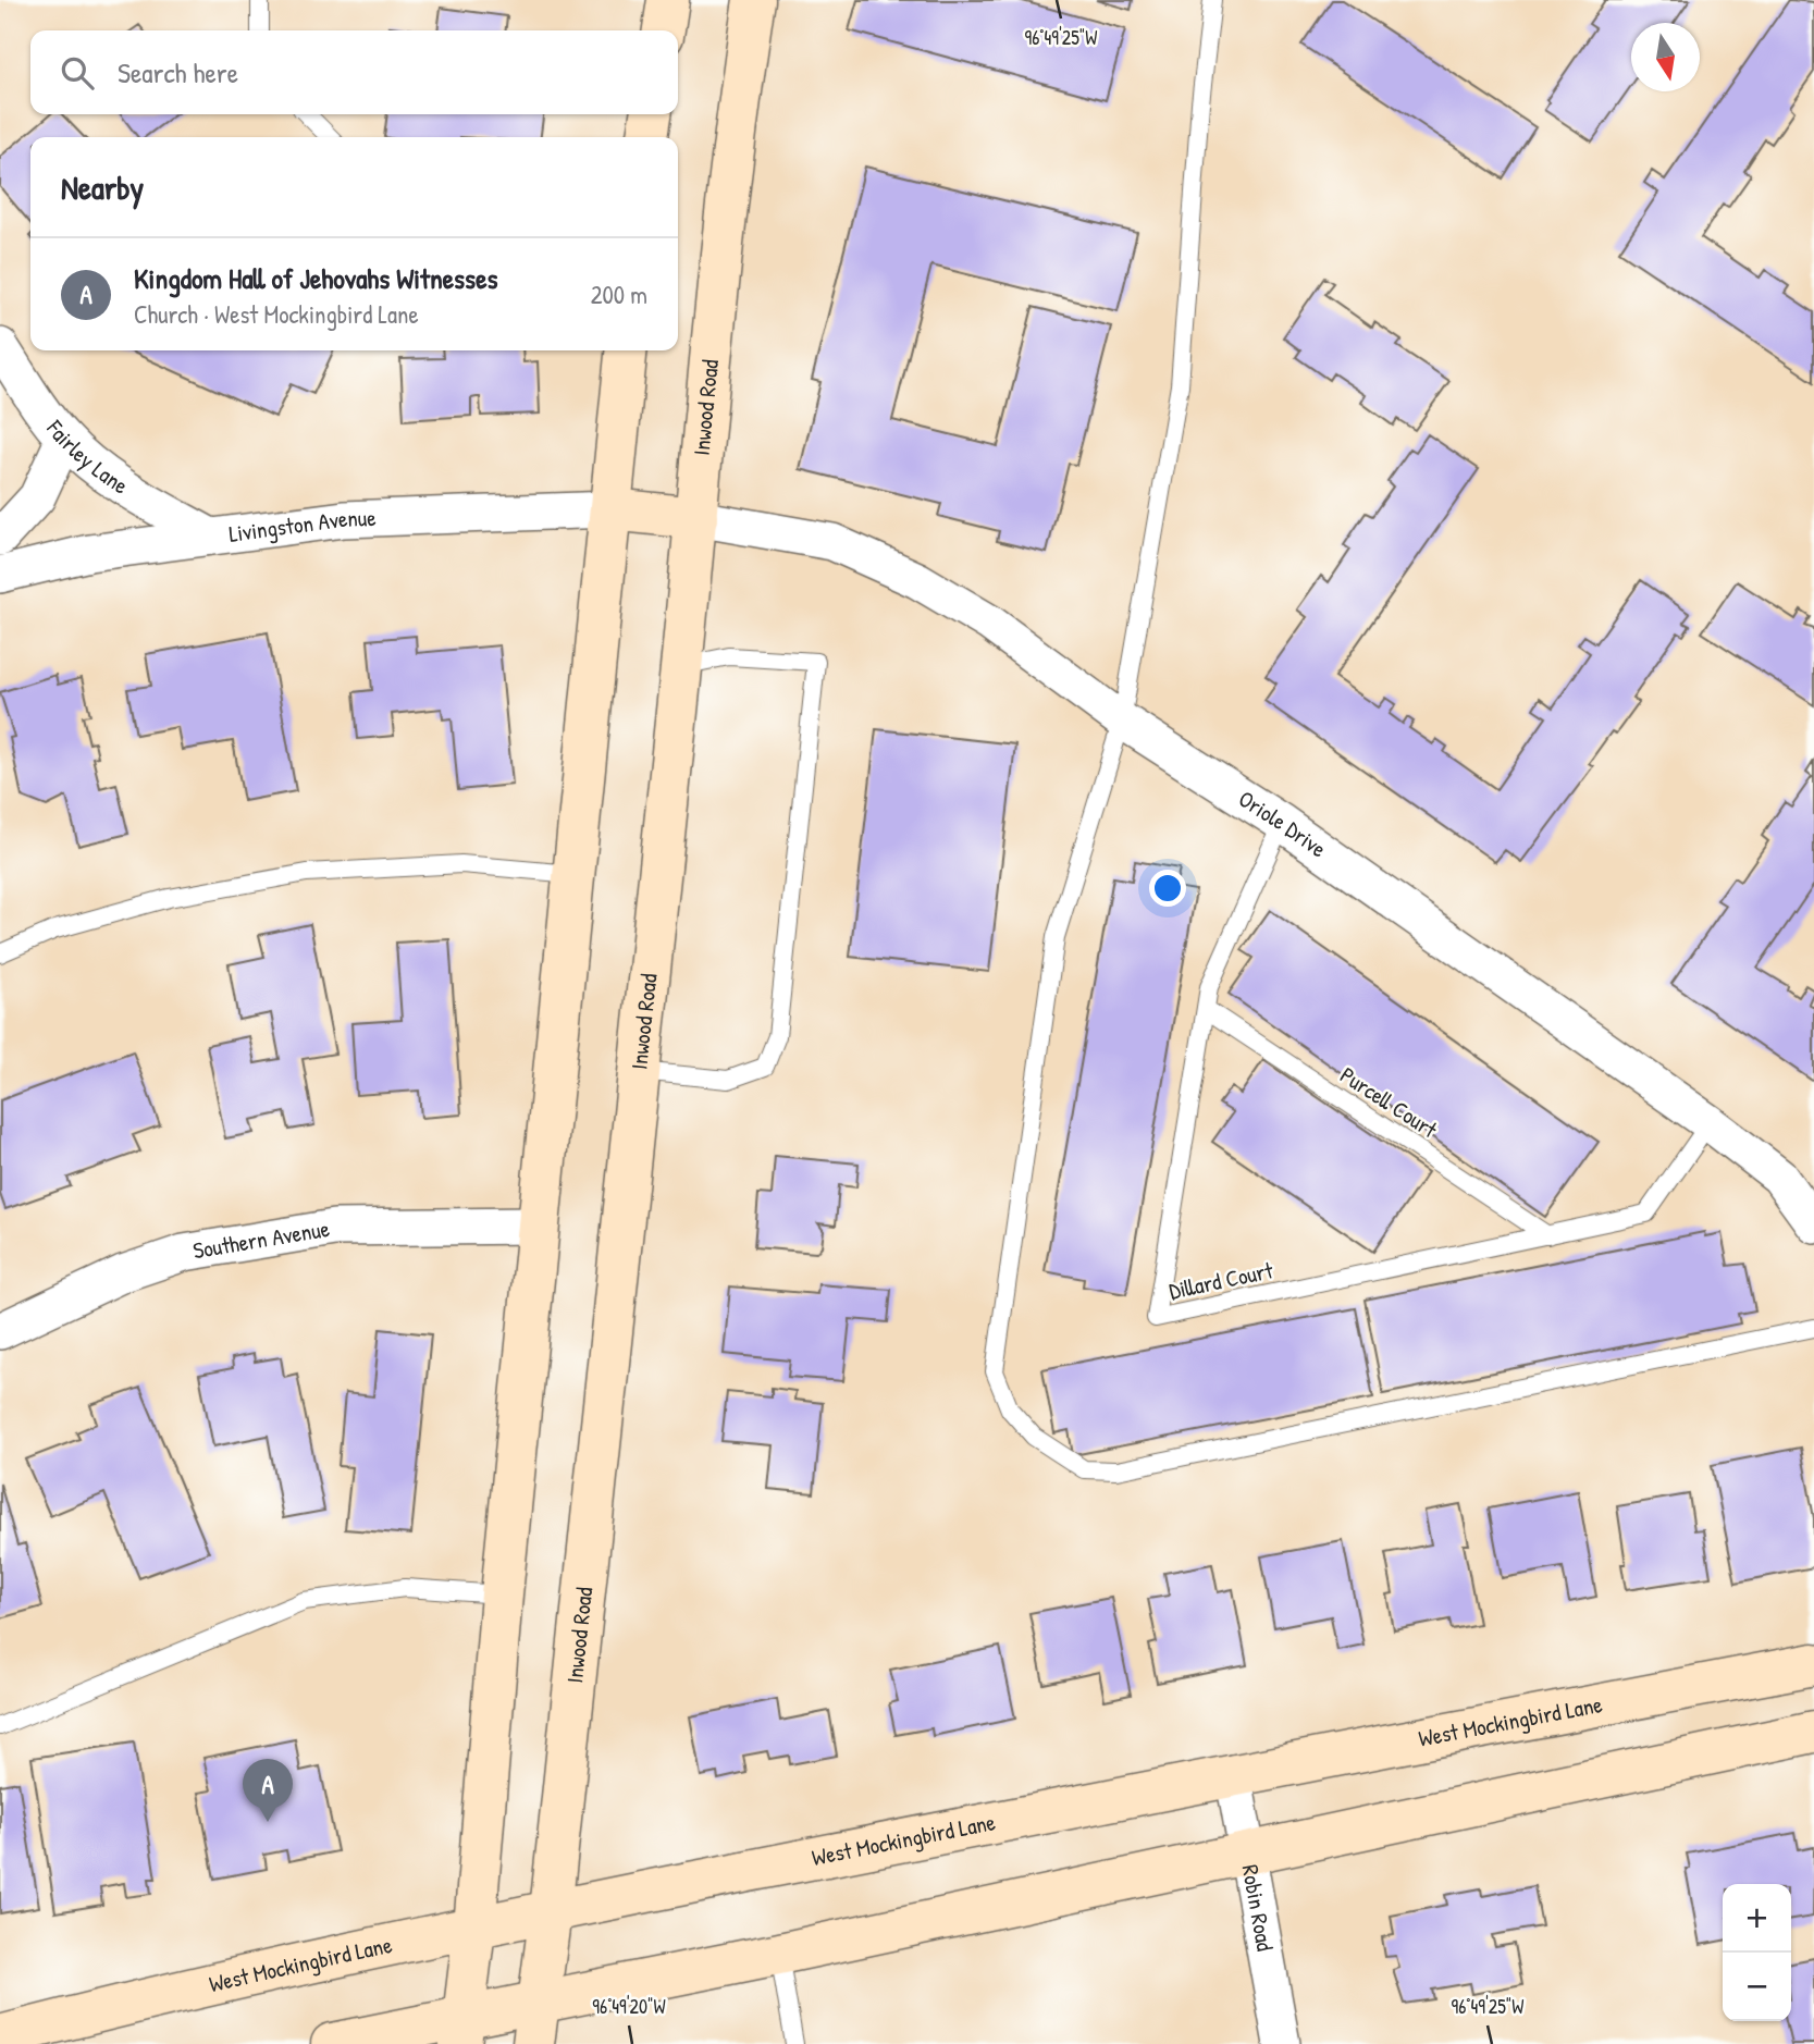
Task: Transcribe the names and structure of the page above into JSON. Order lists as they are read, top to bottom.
{
  "streets": {
    "main road": ["Inwood Road", "West Mockingbird Lane"],
    "street": [
      "Fairley Lane",
      "Livingston Avenue",
      "Oriole Drive",
      "Southern Avenue",
      "Robin Road"
    ],
    "lane": ["Purcell Court", "Dillard Court"]
  },
  "crossings": [
    ["Inwood Road", "Oriole Drive"],
    ["Inwood Road", "West Mockingbird Lane"],
    ["Fairley Lane", "Livingston Avenue"],
    ["Oriole Drive", "Dillard Court"],
    ["Purcell Court", "Dillard Court"],
    ["West Mockingbird Lane", "Robin Road"]
  ],
  "north": "bottom",
  "page": {
    "search": "Search here",
    "heading": "Nearby",
    "list": [
      {
        "mark": "A",
        "name": "Kingdom Hall of Jehovahs Witnesses",
        "note": "Church · West Mockingbird Lane",
        "value": "200 m"
      }
    ],
    "pins": "A",
    "map_buttons": ["+", "−"]
  },
  "coordinates": ["96°49'25\"W", "96°49'20\"W"]
}
